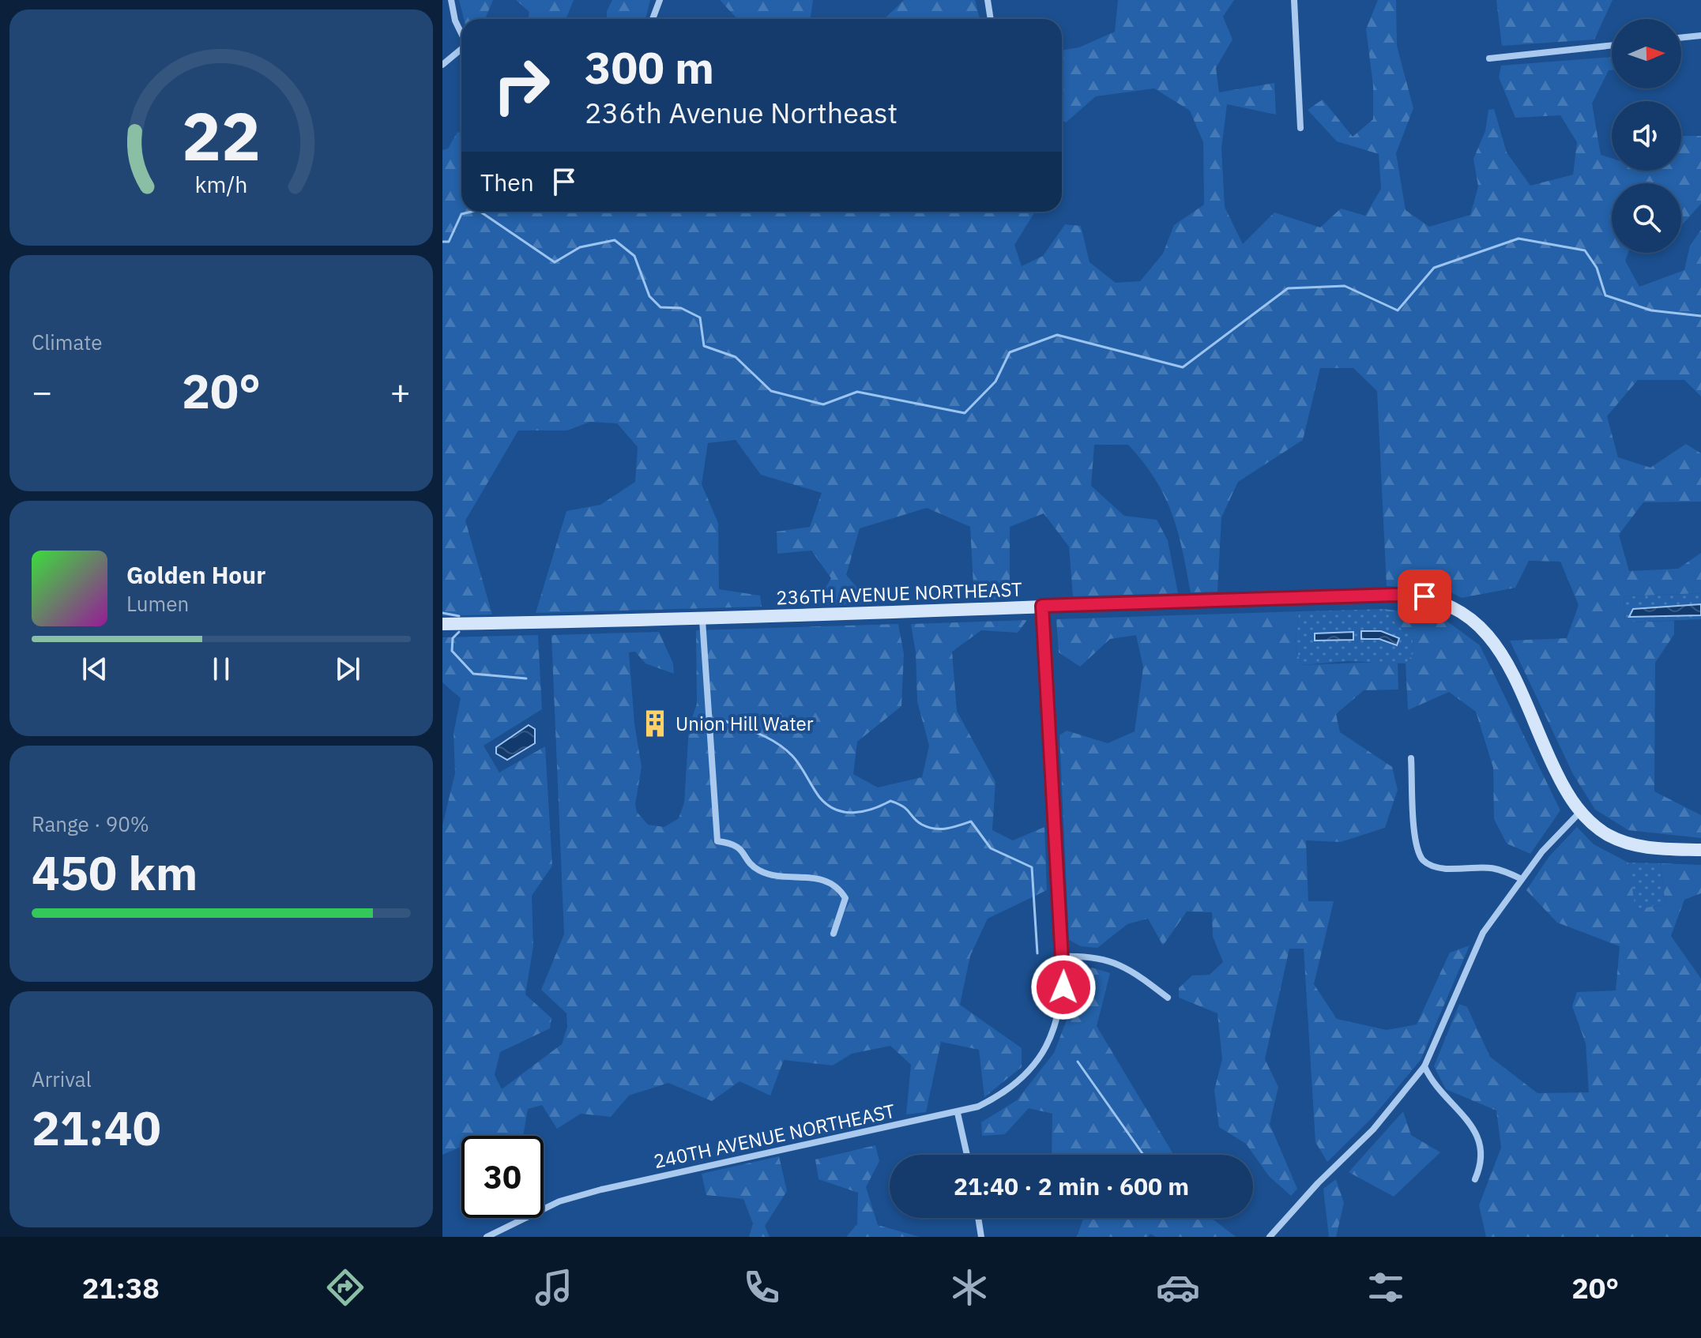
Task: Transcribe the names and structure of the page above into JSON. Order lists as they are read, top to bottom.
{
  "streets": {
    "street": ["236TH AVENUE NORTHEAST", "240TH AVENUE NORTHEAST"]
  },
  "places": {
    "building": ["Union Hill Water"]
  },
  "north": "right",
  "page": {
    "turn": ["300 m", "236th Avenue Northeast"],
    "then": "Then",
    "tile": [
      "Climate",
      ["Range · 90%", "450 km"],
      ["Arrival", "21:40"]
    ],
    "heat": ["−", "20°", "+"],
    "song": ["Golden Hour", "Lumen"],
    "limit": "30",
    "trip": "21:40 · 2 min · 600 m",
    "tabs": ["21:38", "20°"],
    "gauge": ["22", "km/h"]
  }
}
